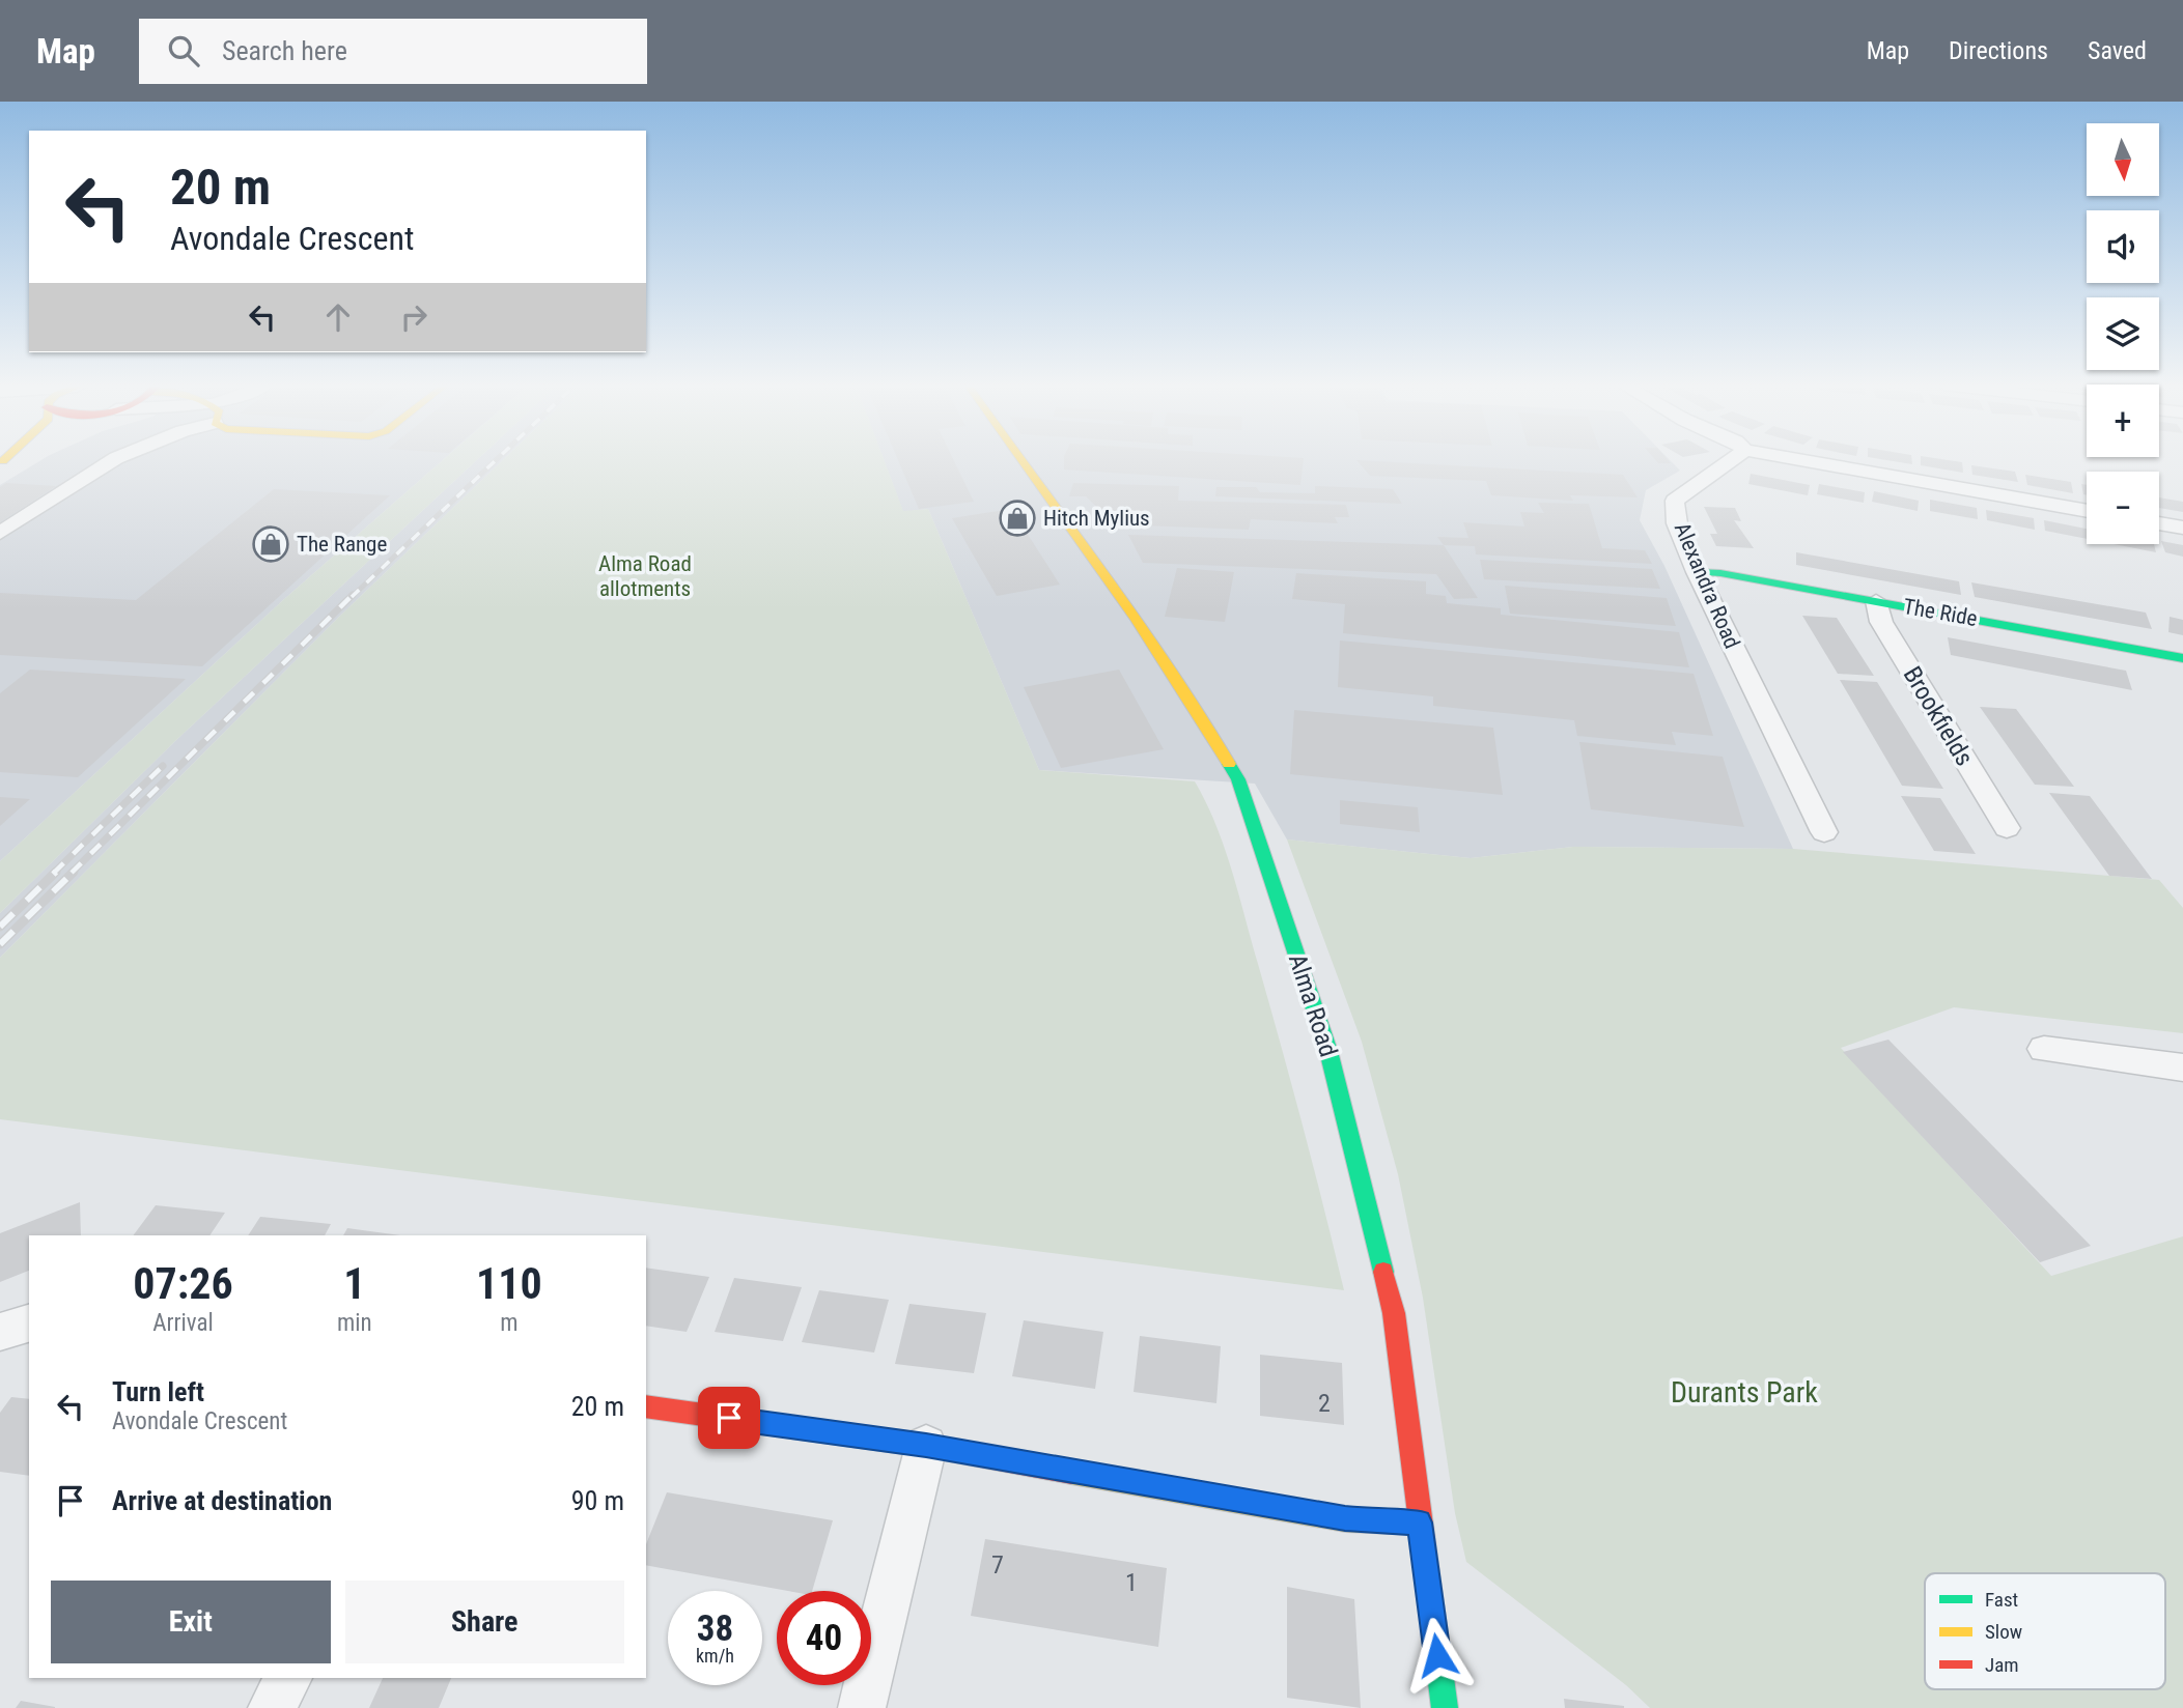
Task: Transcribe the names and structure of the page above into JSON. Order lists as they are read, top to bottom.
{
  "streets": {
    "street": [
      "Alexandra Road",
      "The Ride",
      "Brookfields",
      "Alma Road"
    ]
  },
  "crossings": [
    ["Alexandra Road", "The Ride"],
    ["The Ride", "Brookfields"]
  ],
  "parks": ["Alma Road allotments", "Durants Park"],
  "places": {
    "shop": ["Hitch Mylius", "The Range"]
  },
  "house_numbers": ["2", "7", "1"],
  "legend": ["Fast", "Slow", "Jam"],
  "north": "bottom",
  "page": {
    "header": "Map",
    "search": "Search here",
    "nav": ["Map", "Directions", "Saved"],
    "map_buttons": ["+", "−"],
    "turn": ["20 m", "Avondale Crescent"],
    "eta": [
      "07:26",
      "Arrival",
      "1",
      "min",
      "110",
      "m"
    ],
    "list": [
      {
        "name": "Turn left",
        "note": "Avondale Crescent",
        "value": "20 m"
      },
      {
        "name": "Arrive at destination",
        "value": "90 m"
      }
    ],
    "buttons": ["Exit", "Share"],
    "speed": "38 km/h",
    "limit": "40"
  }
}
